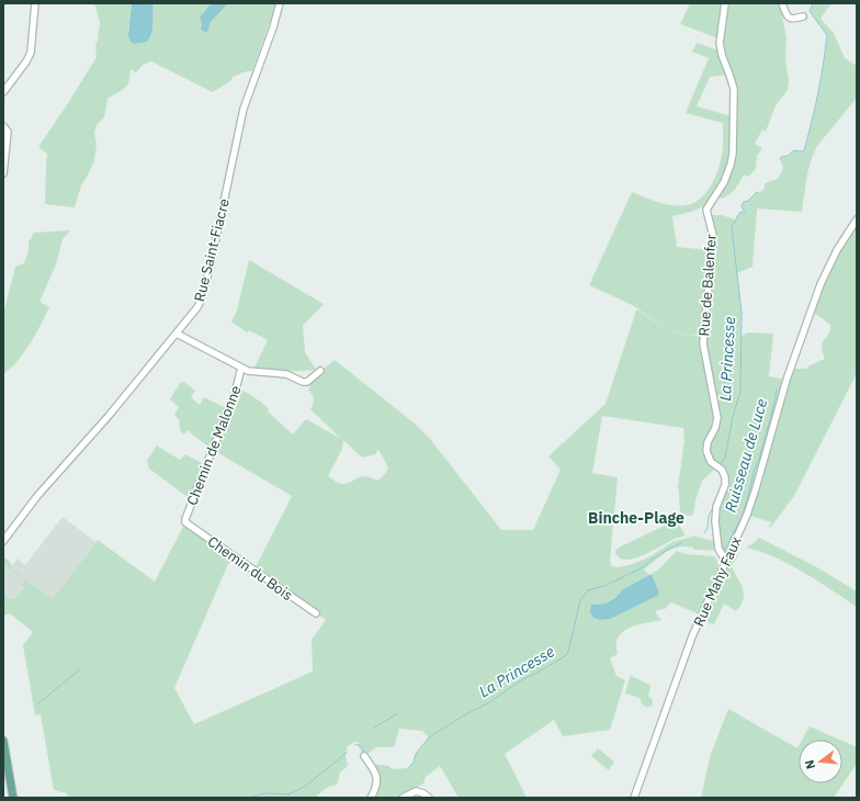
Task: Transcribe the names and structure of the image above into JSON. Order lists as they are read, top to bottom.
{
  "streets": {
    "street": [
      "Rue Saint-Fiacre",
      "Rue de Balenfer",
      "Chemin de Malonne",
      "Chemin du Bois",
      "Rue Mahy Faux"
    ]
  },
  "crossings": [
    ["Rue de Balenfer", "Rue Mahy Faux"],
    ["Chemin de Malonne", "Chemin du Bois"]
  ],
  "districts": ["Binche-Plage"],
  "water": ["La Princesse", "Ruisseau de Luce"],
  "north": "left"
}
